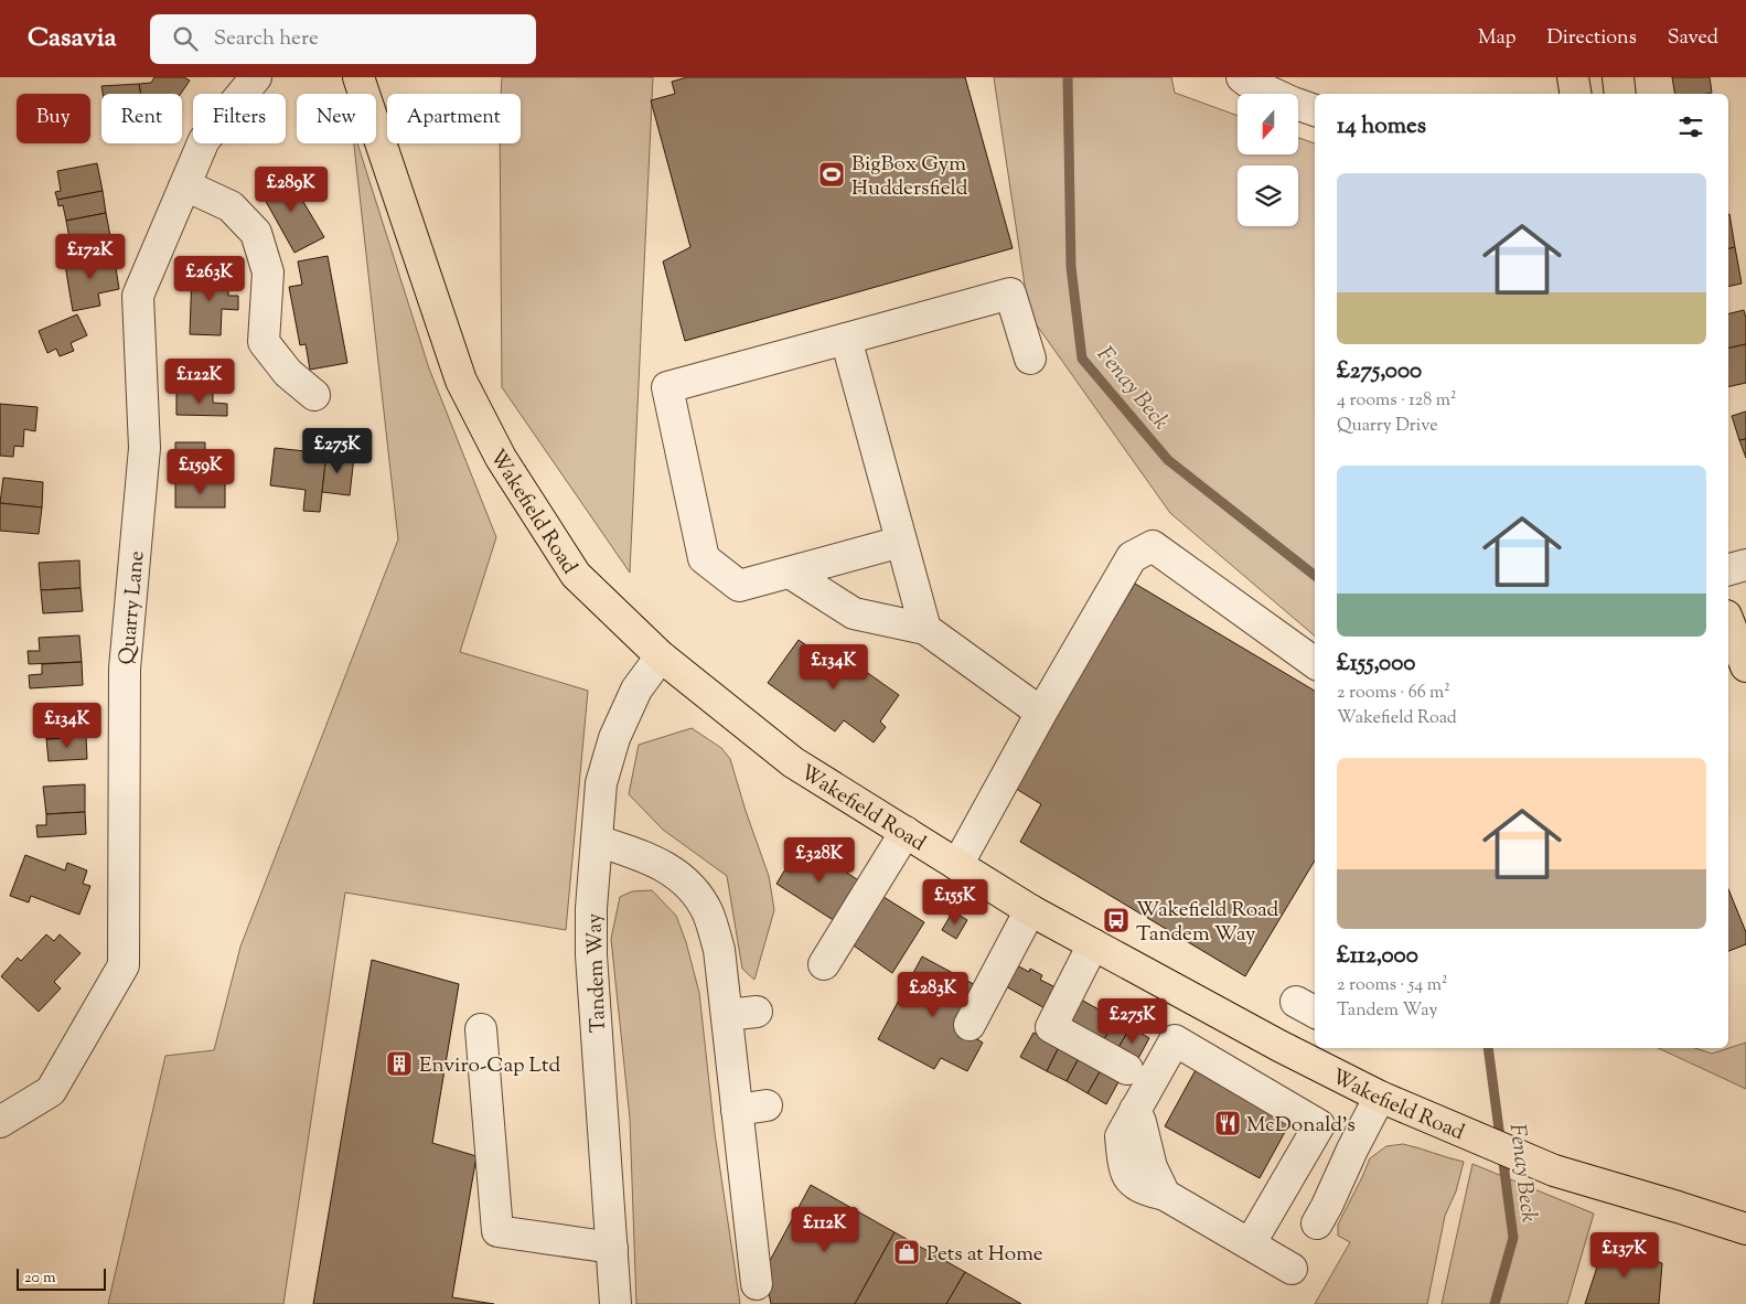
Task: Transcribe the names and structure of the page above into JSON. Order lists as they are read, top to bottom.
{
  "streets": {
    "highway": ["Wakefield Road"],
    "street": ["Quarry Lane", "Tandem Way"]
  },
  "crossings": [
    ["Wakefield Road", "Tandem Way"]
  ],
  "water": ["Fenay Beck"],
  "places": {
    "sports": ["BigBox Gym Huddersfield"],
    "bus stop": ["Wakefield Road Tandem Way"],
    "building": ["Enviro-Cap Ltd"],
    "restaurant": ["McDonald's"],
    "shop": ["Pets at Home"]
  },
  "scale_bar": "20 m",
  "north": "bottom",
  "page": {
    "header": "Casavia",
    "search": "Search here",
    "nav": ["Map", "Directions", "Saved"],
    "chip": [
      "Buy",
      "Rent",
      "Filters",
      "New",
      "Apartment"
    ],
    "heading": "14 homes",
    "list": [
      {
        "name": "£275,000",
        "note": "4 rooms · 128 m² · Quarry Drive"
      },
      {
        "name": "£155,000",
        "note": "2 rooms · 66 m² · Wakefield Road"
      },
      {
        "name": "£112,000",
        "note": "2 rooms · 54 m² · Tandem Way"
      }
    ],
    "price": [
      "£289K",
      "£172K",
      "£263K",
      "£122K",
      "£275K",
      "£159K",
      "£134K",
      "£134K",
      "£328K",
      "£155K",
      "£283K",
      "£275K",
      "£112K",
      "£137K"
    ],
    "scale": "20 m"
  }
}
